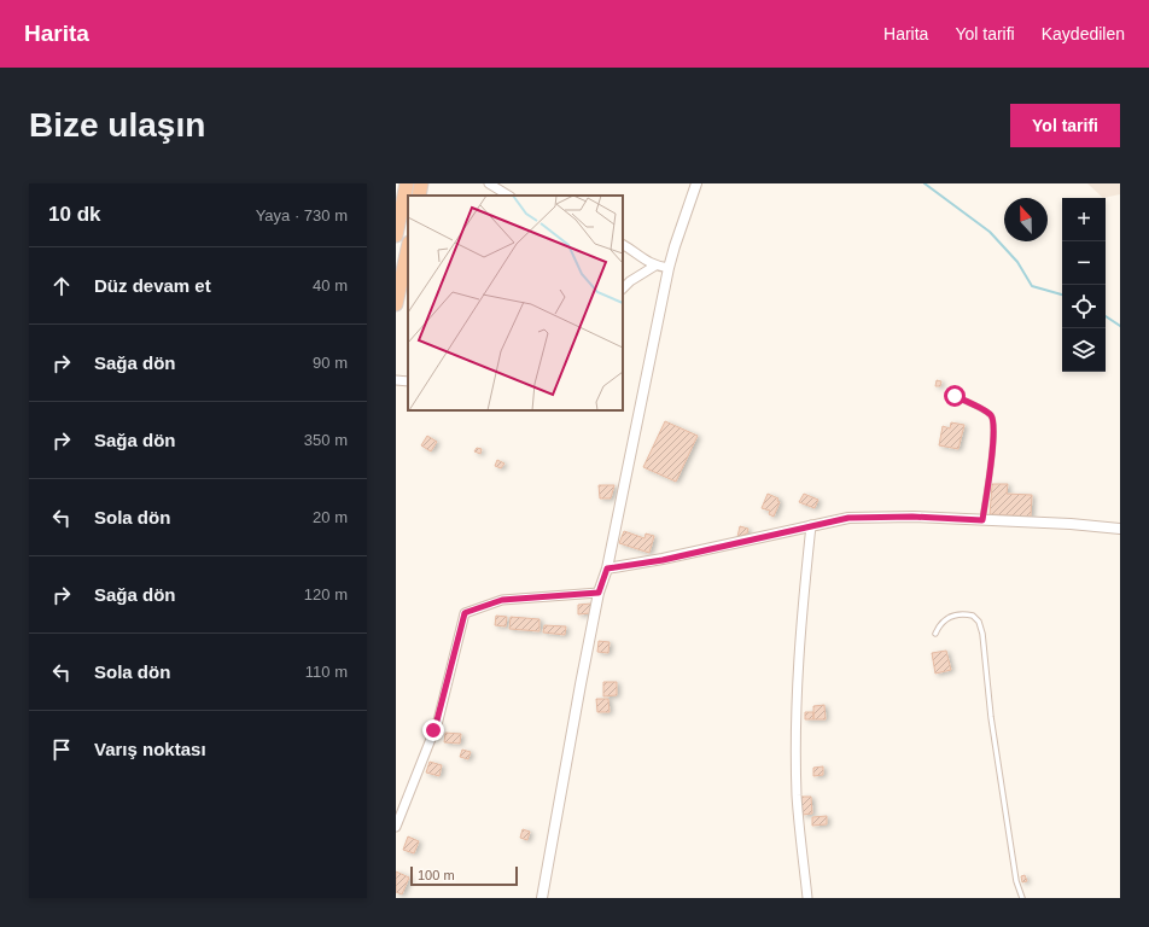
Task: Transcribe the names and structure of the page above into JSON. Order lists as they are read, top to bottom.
{
  "scale_bar": "100 m",
  "north": "top",
  "page": {
    "header": "Harita",
    "nav": ["Harita", "Yol tarifi", "Kaydedilen"],
    "buttons": "Yol tarifi",
    "title": "Bize ulaşın",
    "heading": ["10 dk", "Yaya · 730 m"],
    "map_buttons": ["+", "−"],
    "list": [
      ["Düz devam et", "40 m"],
      ["Sağa dön", "90 m"],
      ["Sağa dön", "350 m"],
      ["Sola dön", "20 m"],
      ["Sağa dön", "120 m"],
      ["Sola dön", "110 m"],
      "Varış noktası"
    ],
    "scale": "100 m"
  }
}
